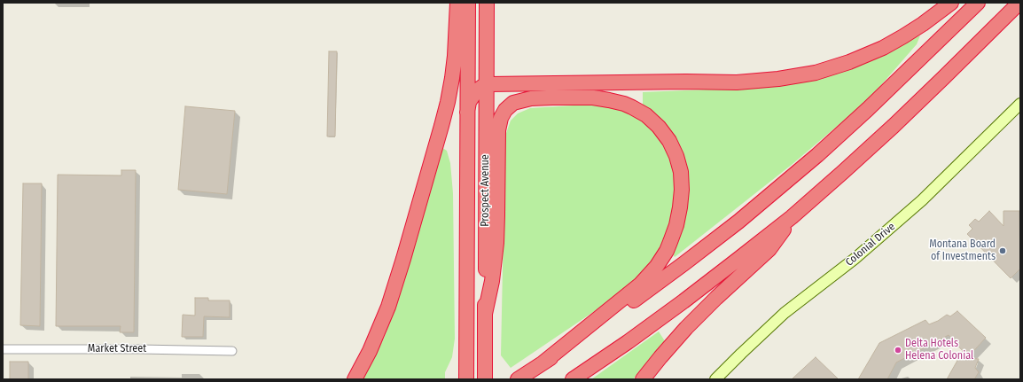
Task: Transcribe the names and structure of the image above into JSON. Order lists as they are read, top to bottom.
{
  "streets": {
    "highway": ["Prospect Avenue"],
    "main road": ["Colonial Drive"],
    "street": ["Market Street"]
  },
  "places": ["Montana Board of Investments", "Delta Hotels Helena Colonial"]
}
